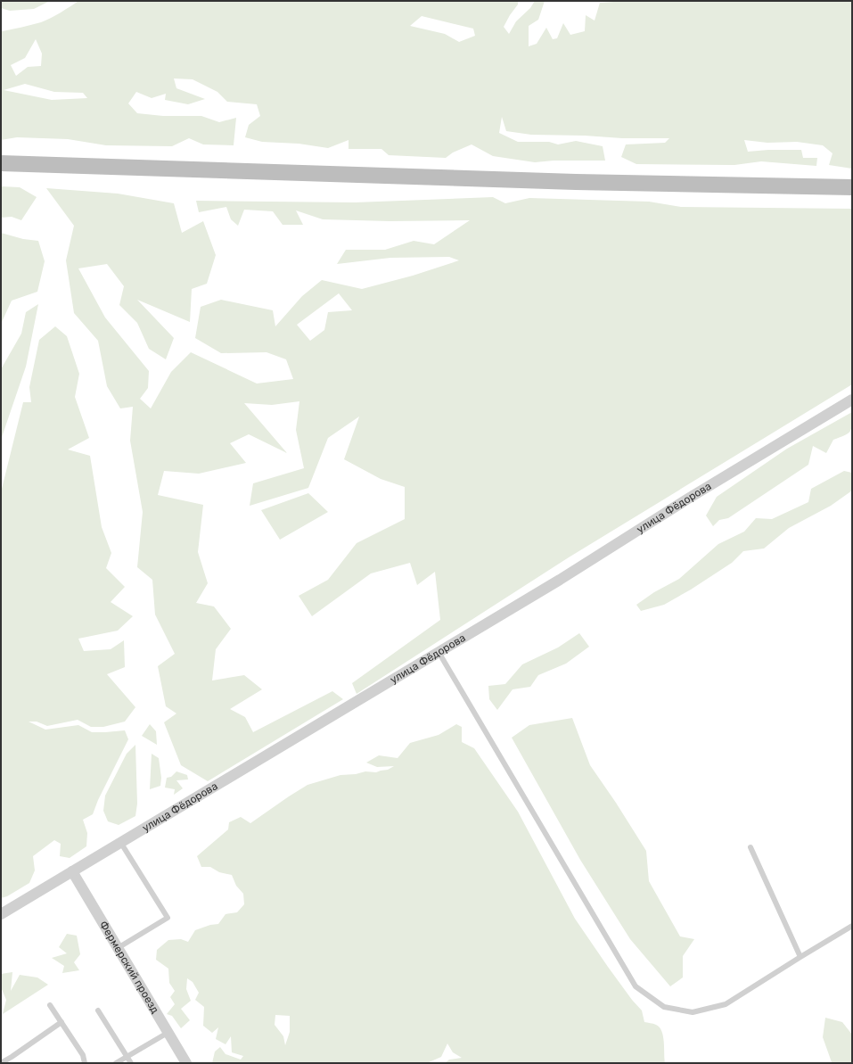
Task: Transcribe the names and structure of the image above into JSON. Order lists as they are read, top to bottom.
{
  "streets": {
    "street": ["улица Фёдорова", "Фермерский проезд"]
  },
  "crossings": [
    ["улица Фёдорова", "Фермерский проезд"]
  ]
}
